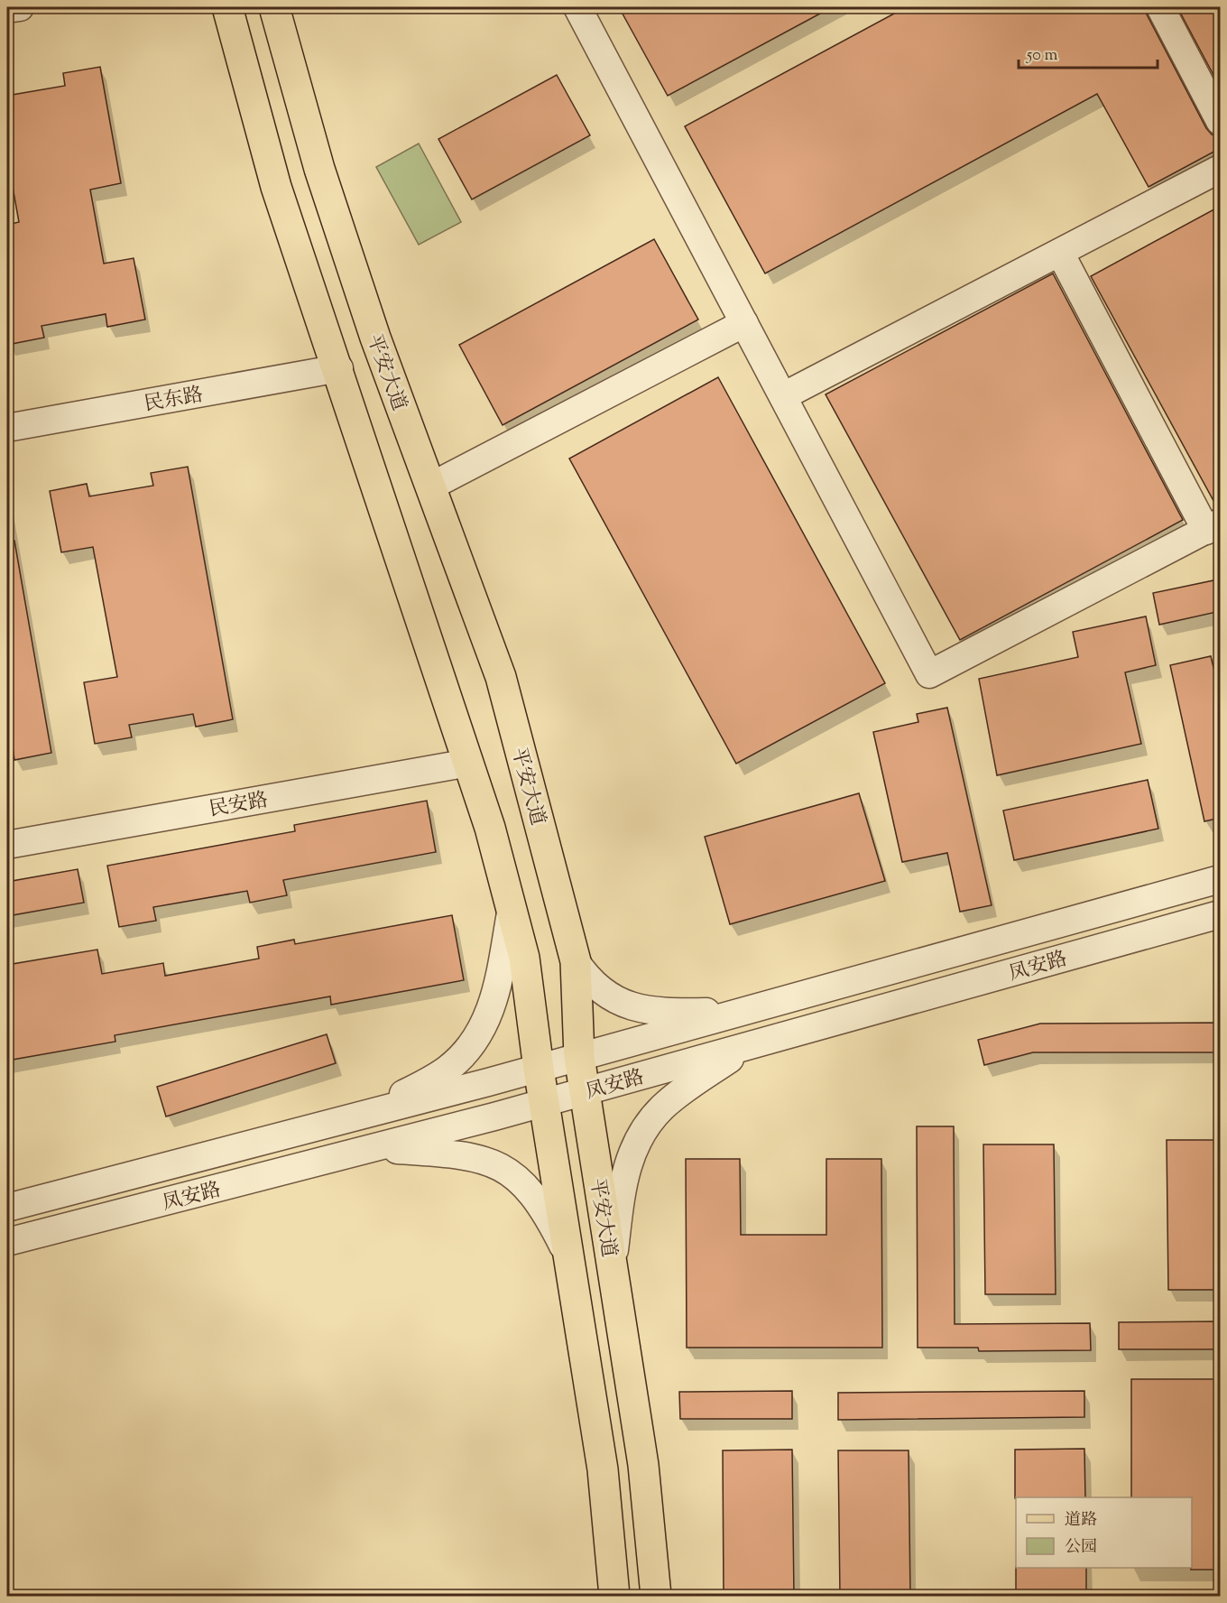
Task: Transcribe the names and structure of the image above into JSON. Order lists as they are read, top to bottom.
{
  "streets": {
    "main road": ["平安大道"],
    "street": ["民东路", "民安路", "凤安路"]
  },
  "crossings": [
    ["平安大道", "民东路"],
    ["平安大道", "民安路"],
    ["平安大道", "凤安路"]
  ],
  "legend": ["道路", "公园"],
  "scale_bar": "50 m"
}
